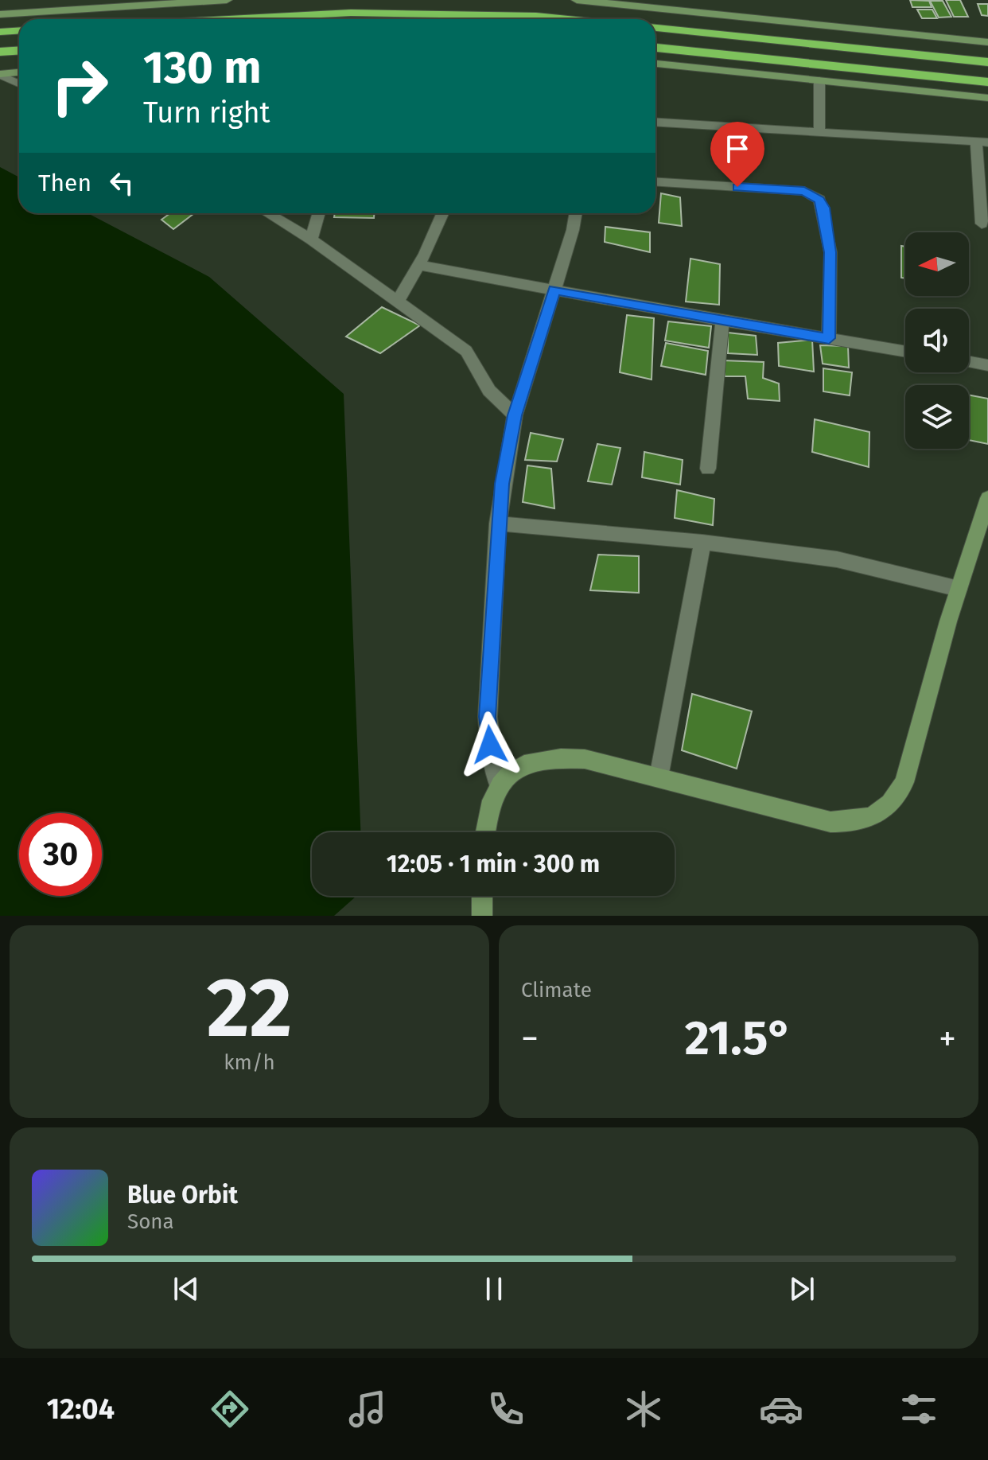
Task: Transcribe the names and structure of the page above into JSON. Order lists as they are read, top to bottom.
{
  "north": "left",
  "page": {
    "turn": ["130 m", "Turn right"],
    "then": "Then",
    "limit": "30",
    "trip": "12:05 · 1 min · 300 m",
    "tile": [
      ["22", "km/h"],
      "Climate"
    ],
    "heat": ["−", "21.5°", "+"],
    "song": ["Blue Orbit", "Sona"],
    "tabs": "12:04"
  }
}
